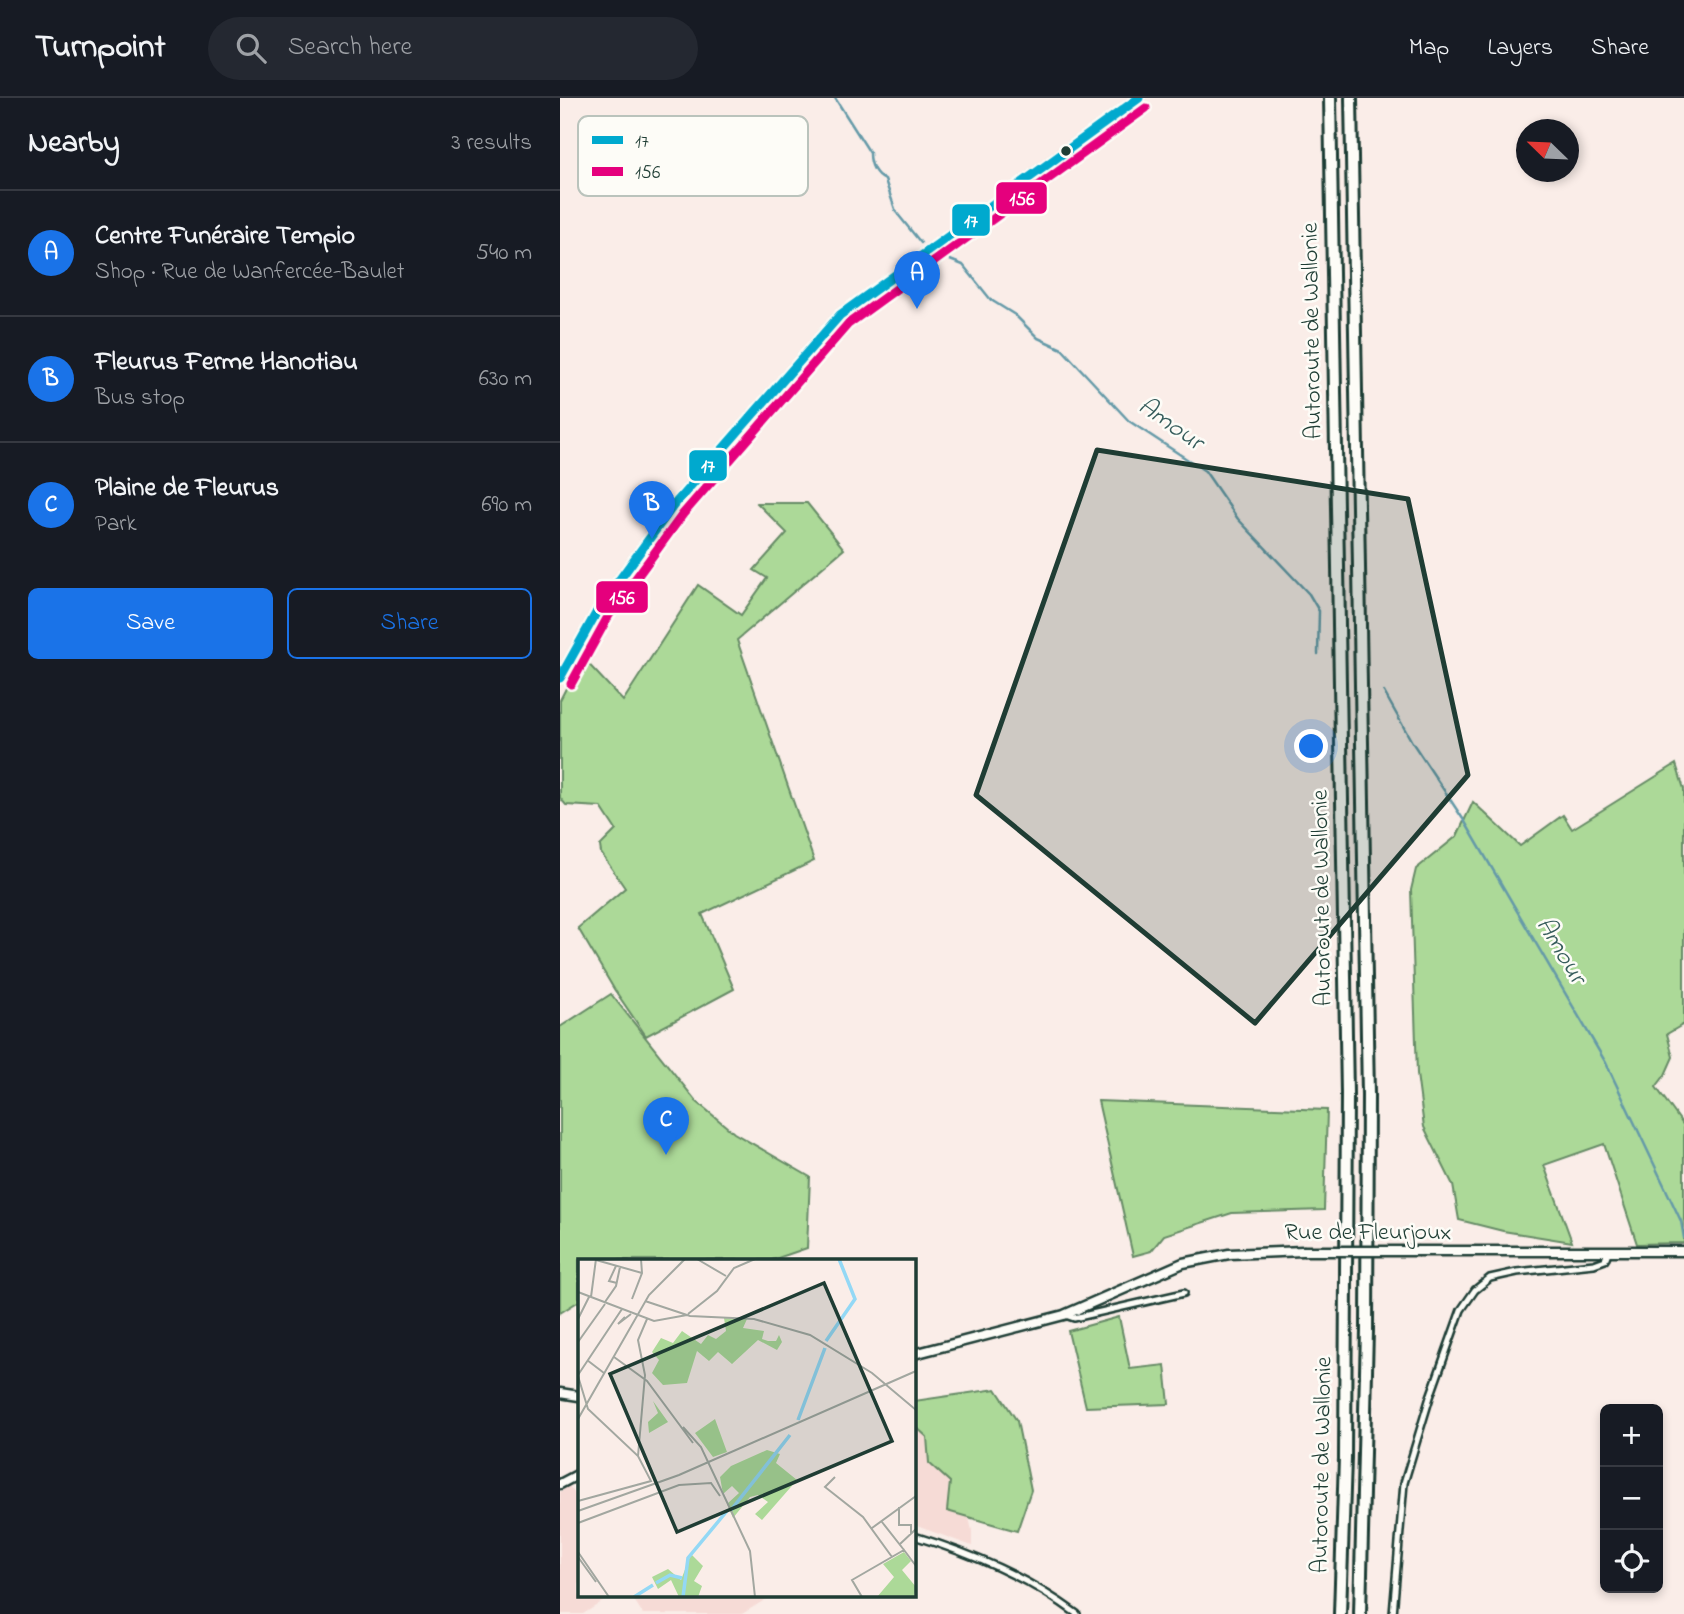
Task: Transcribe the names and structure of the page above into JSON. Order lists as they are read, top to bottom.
{
  "streets": {
    "highway": ["Autoroute de Wallonie"],
    "street": ["Rue de Fleurjoux"]
  },
  "water": ["Amour"],
  "lines": ["transit line 17", "transit line 156"],
  "legend": ["17", "156"],
  "north": "top left",
  "page": {
    "header": "Turnpoint",
    "search": "Search here",
    "nav": ["Map", "Layers", "Share"],
    "heading": ["Nearby", "3 results"],
    "list": [
      {
        "mark": "A",
        "name": "Centre Funéraire Tempio",
        "note": "Shop · Rue de Wanfercée-Baulet",
        "value": "540 m"
      },
      {
        "mark": "B",
        "name": "Fleurus Ferme Hanotiau",
        "note": "Bus stop",
        "value": "630 m"
      },
      {
        "mark": "C",
        "name": "Plaine de Fleurus",
        "note": "Park",
        "value": "690 m"
      }
    ],
    "pins": ["A", "B", "C"],
    "buttons": ["Save", "Share"],
    "map_buttons": ["+", "−"]
  }
}
